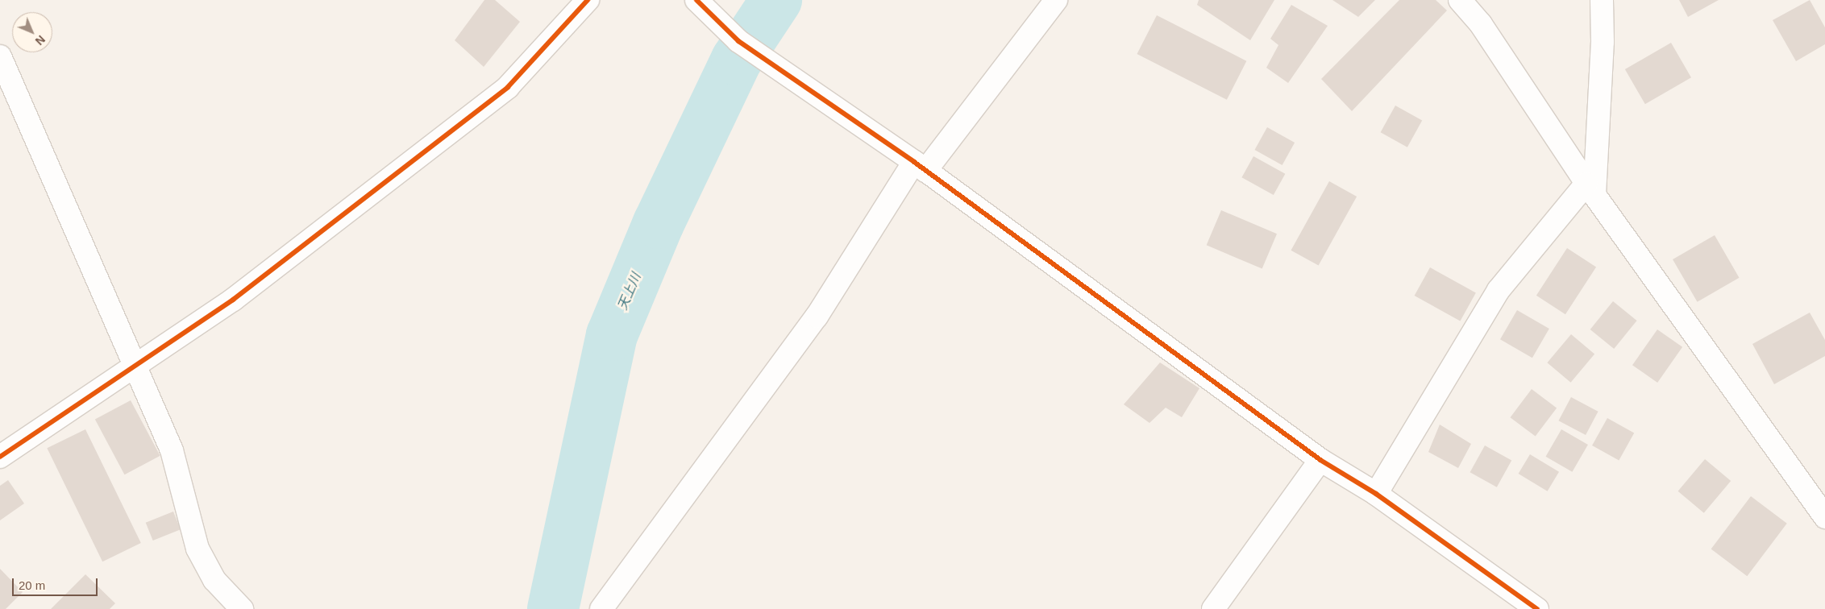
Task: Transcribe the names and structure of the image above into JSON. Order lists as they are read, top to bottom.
{
  "water": ["天上川"],
  "scale_bar": "20 m",
  "north": "bottom right"
}
